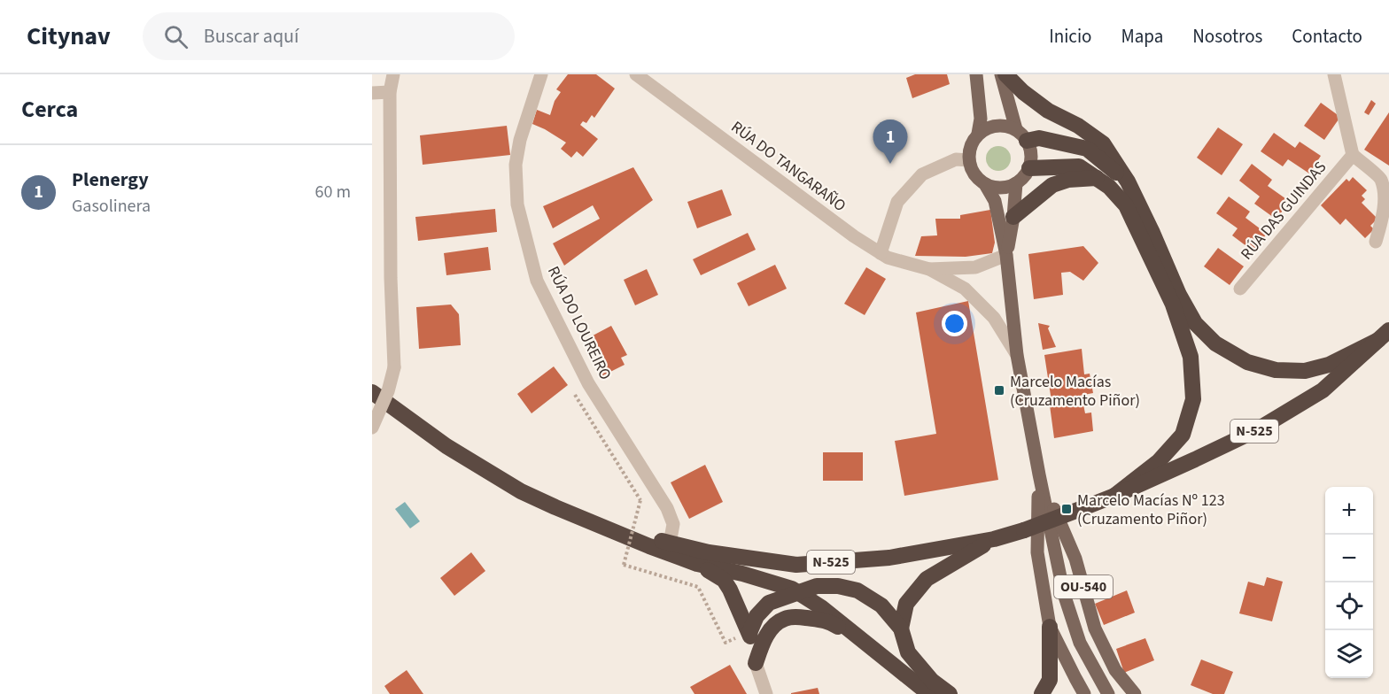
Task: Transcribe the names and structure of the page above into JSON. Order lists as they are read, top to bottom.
{
  "streets": {
    "highway": ["N-525"],
    "main road": ["OU-540"],
    "street": ["RÚA DO TANGARAÑO", "RÚA DAS GUINDAS", "RÚA DO LOUREIRO"]
  },
  "crossings": [
    ["RÚA DO TANGARAÑO", "OU-540"],
    ["RÚA DO LOUREIRO", "N-525"]
  ],
  "places": {
    "transit": ["Marcelo Macías (Cruzamento Piñor)", "Marcelo Macías Nº 123 (Cruzamento Piñor)"]
  },
  "page": {
    "header": "Citynav",
    "search": "Buscar aquí",
    "nav": [
      "Inicio",
      "Mapa",
      "Nosotros",
      "Contacto"
    ],
    "heading": "Cerca",
    "pins": "1",
    "list": [
      {
        "mark": "1",
        "name": "Plenergy",
        "note": "Gasolinera",
        "value": "60 m"
      }
    ],
    "map_buttons": ["+", "−"]
  }
}
